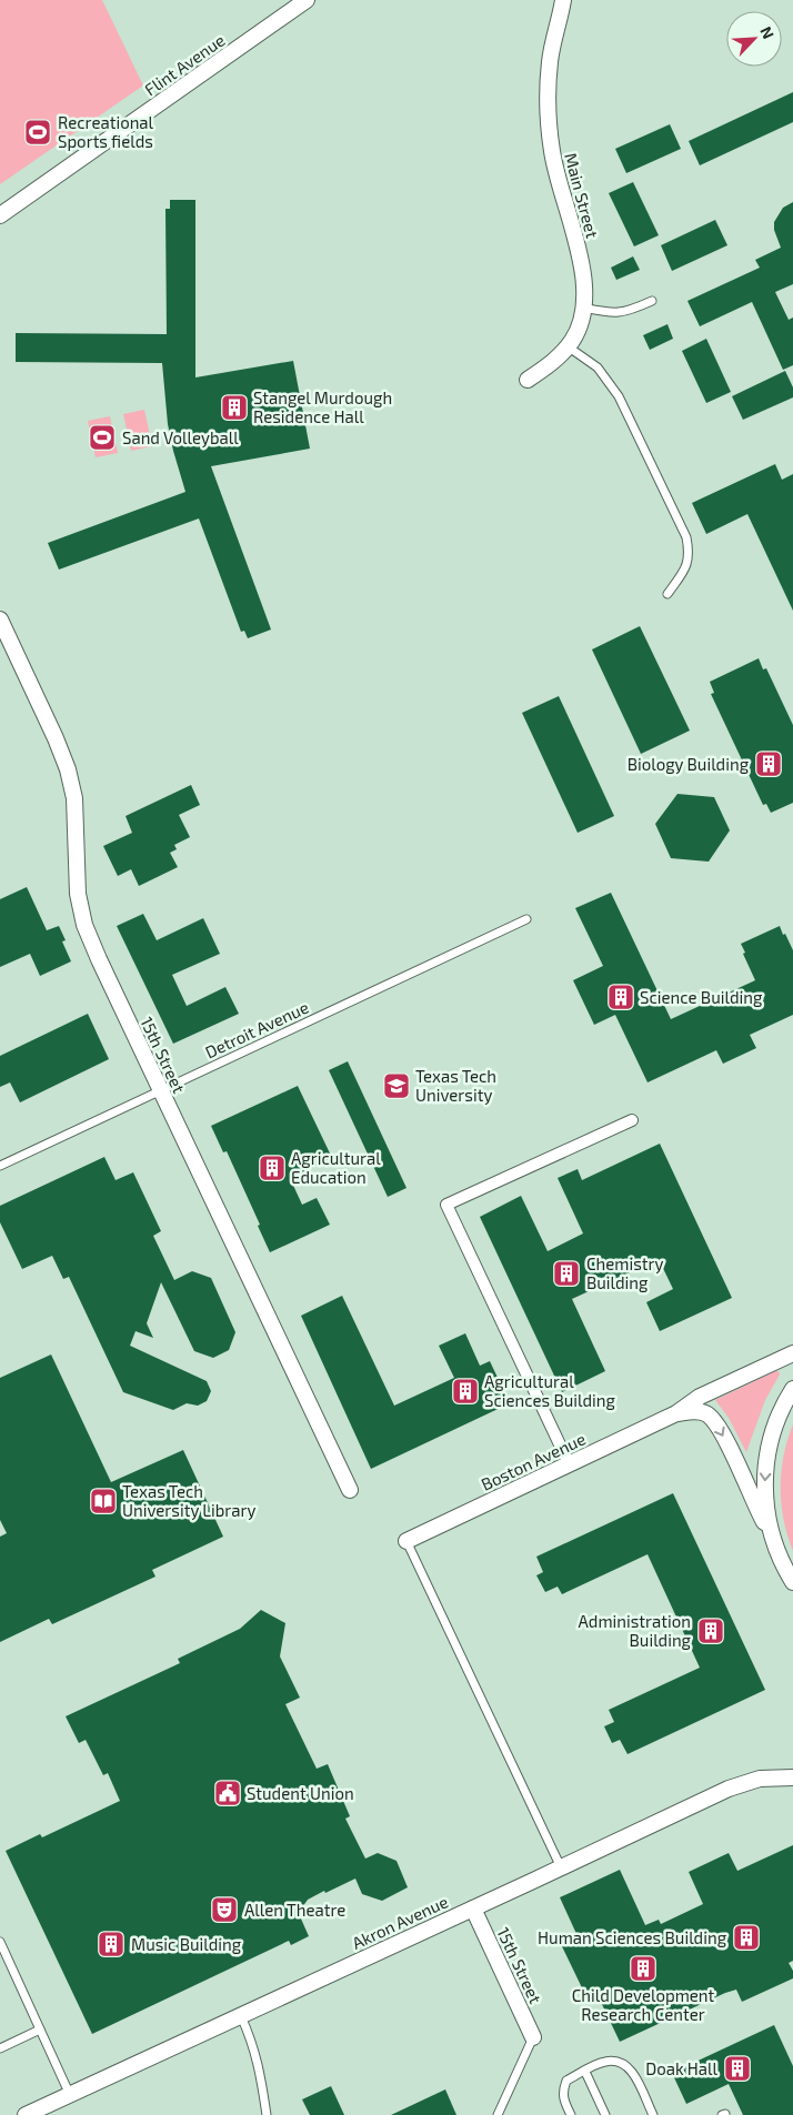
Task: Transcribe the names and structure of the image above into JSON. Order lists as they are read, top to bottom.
{
  "streets": {
    "street": [
      "Flint Avenue",
      "Main Street",
      "15th Street",
      "Boston Avenue",
      "Akron Avenue"
    ],
    "lane": ["Detroit Avenue"]
  },
  "crossings": [
    ["Detroit Avenue", "15th Street"],
    ["15th Street", "Akron Avenue"]
  ],
  "places": {
    "sports": ["Recreational Sports fields", "Sand Volleyball"],
    "building": [
      "Stangel Murdough Residence Hall",
      "Biology Building",
      "Science Building",
      "Agricultural Education",
      "Chemistry Building",
      "Agricultural Sciences Building",
      "Administration Building",
      "Human Sciences Building",
      "Music Building",
      "Child Development Research Center",
      "Doak Hall"
    ],
    "school or university": ["Texas Tech University"],
    "library": ["Texas Tech University Library"],
    "public building": ["Student Union"],
    "theatre": ["Allen Theatre"]
  },
  "north": "top right"
}
